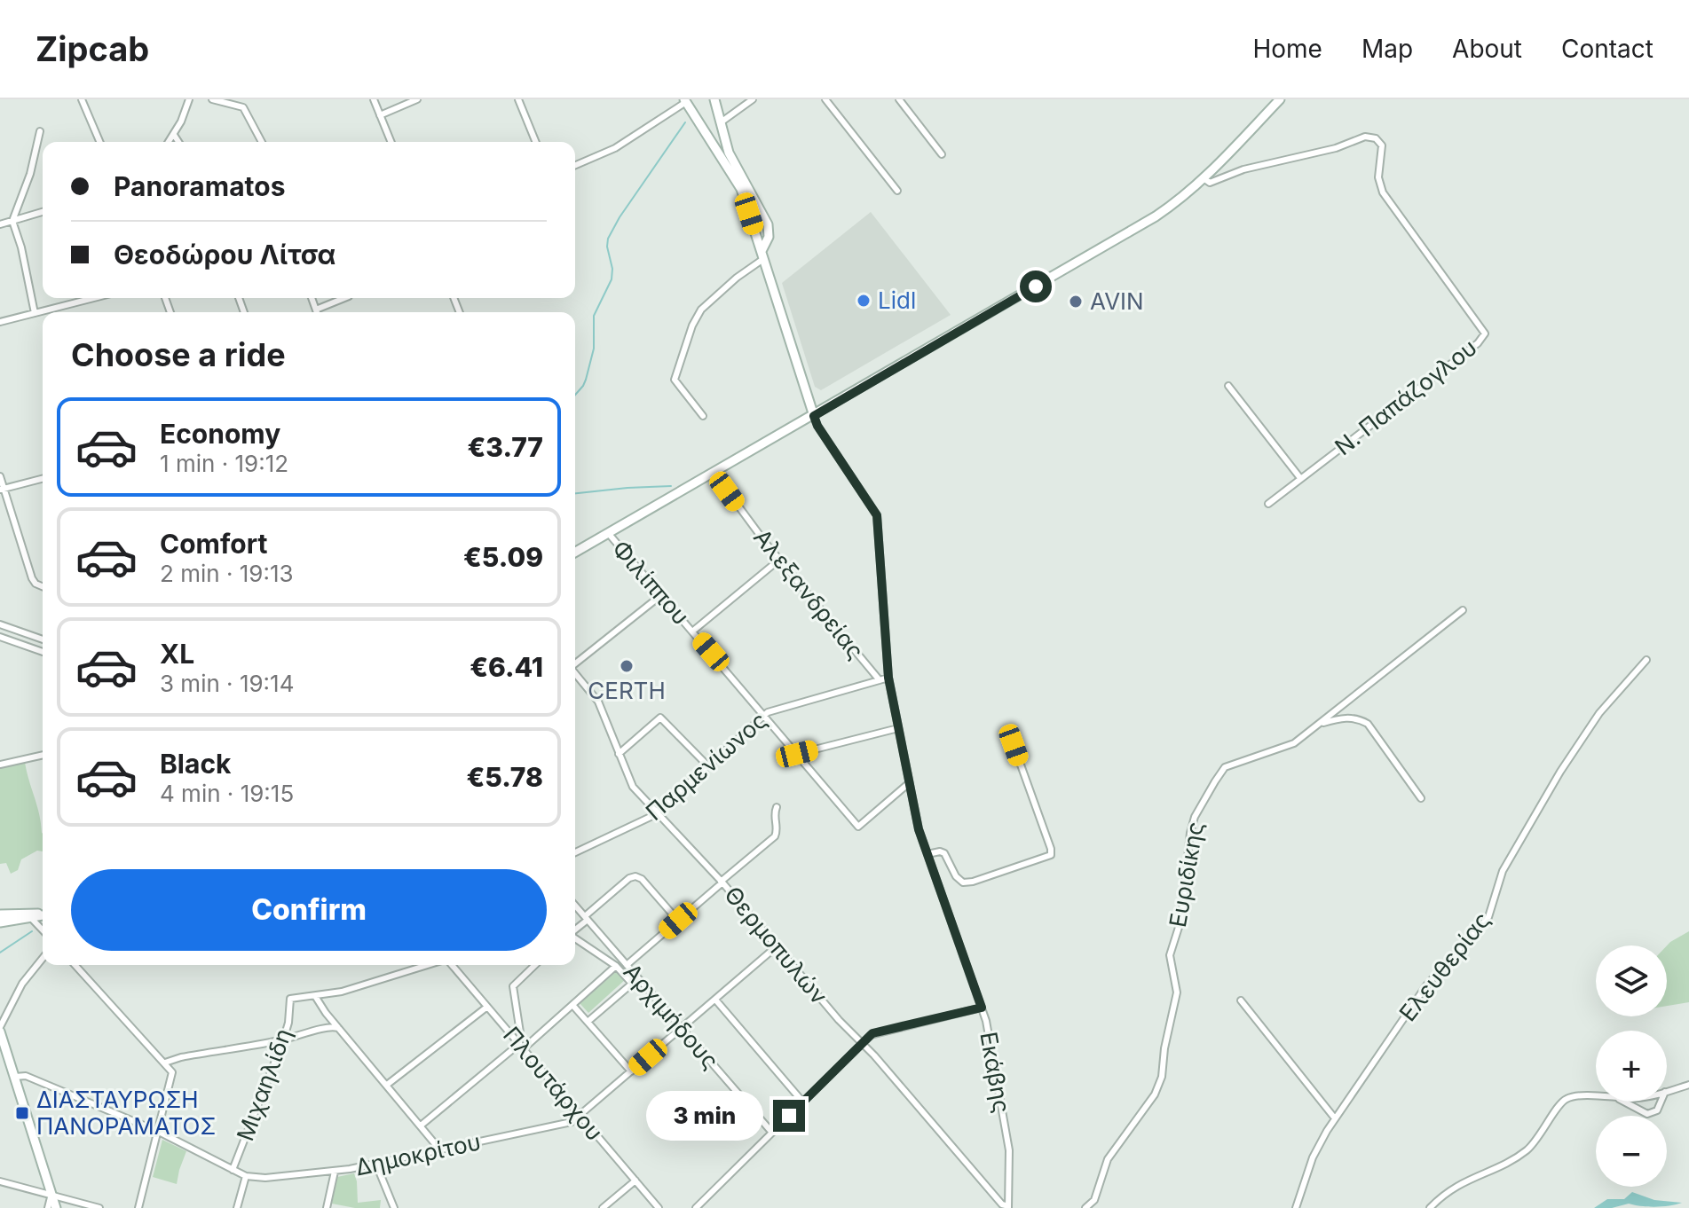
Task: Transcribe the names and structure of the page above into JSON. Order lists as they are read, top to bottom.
{
  "streets": {
    "street": [
      "Ν. Παπάζογλου",
      "Φιλίππου",
      "Αλεξανδρείας",
      "Παρμενίωνος",
      "Ευριδίκης",
      "Θερμοπυλών",
      "Ελευθερίας",
      "Αρχιμήδους",
      "Εκάβης",
      "Πλουτάρχου",
      "Μιχαηλίδη",
      "Δημοκρίτου"
    ]
  },
  "crossings": [
    ["Φιλίππου", "Παρμενίωνος"],
    ["Φιλίππου", "Εκάβης"],
    ["Αλεξανδρείας", "Παρμενίωνος"],
    ["Παρμενίωνος", "Θερμοπυλών"],
    ["Παρμενίωνος", "Εκάβης"],
    ["Θερμοπυλών", "Εκάβης"],
    ["Θερμοπυλών", "Δημοκρίτου"],
    ["Αρχιμήδους", "Δημοκρίτου"],
    ["Πλουτάρχου", "Δημοκρίτου"],
    ["Μιχαηλίδη", "Δημοκρίτου"]
  ],
  "places": {
    "other": ["Lidl", "AVIN", "CERTH"],
    "transit": ["ΔΙΑΣΤΑΥΡΩΣΗ ΠΑΝΟΡΑΜΑΤΟΣ"]
  },
  "page": {
    "header": "Zipcab",
    "nav": [
      "Home",
      "Map",
      "About",
      "Contact"
    ],
    "banner": ["Panoramatos", "Θεοδώρου Λίτσα"],
    "heading": "Choose a ride",
    "list": [
      {
        "name": "Economy",
        "note": "1 min · 19:12",
        "value": "€3.77"
      },
      {
        "name": "Comfort",
        "note": "2 min · 19:13",
        "value": "€5.09"
      },
      {
        "name": "XL",
        "note": "3 min · 19:14",
        "value": "€6.41"
      },
      {
        "name": "Black",
        "note": "4 min · 19:15",
        "value": "€5.78"
      }
    ],
    "buttons": "Confirm",
    "map_buttons": ["+", "−"],
    "bubble": "3 min"
  }
}
